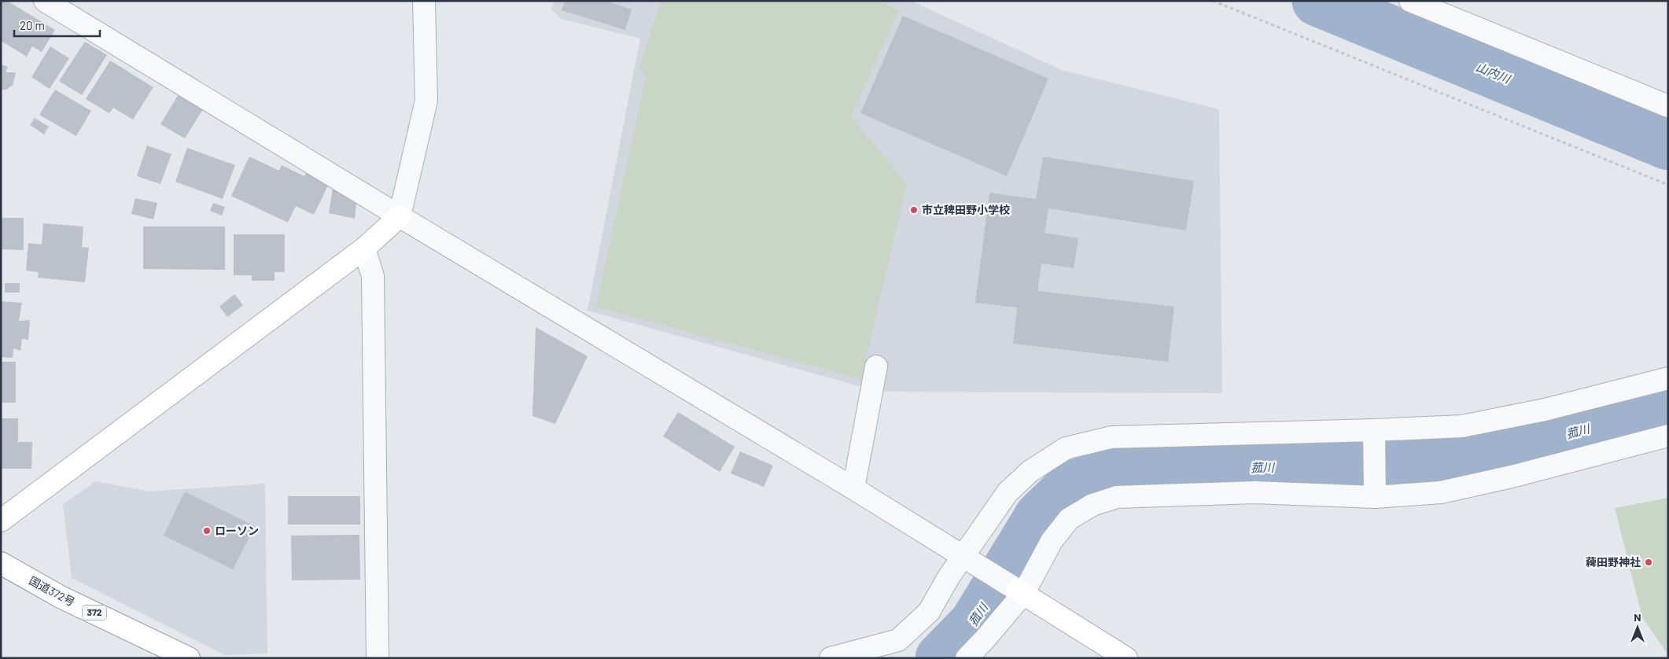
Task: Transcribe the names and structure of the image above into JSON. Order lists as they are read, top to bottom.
{
  "streets": {
    "main road": ["国道372号", "372"]
  },
  "water": ["山内川", "菰川"],
  "places": ["市立稗田野小学校", "ローソン", "薭田野神社"],
  "scale_bar": "20 m",
  "north": "top"
}
